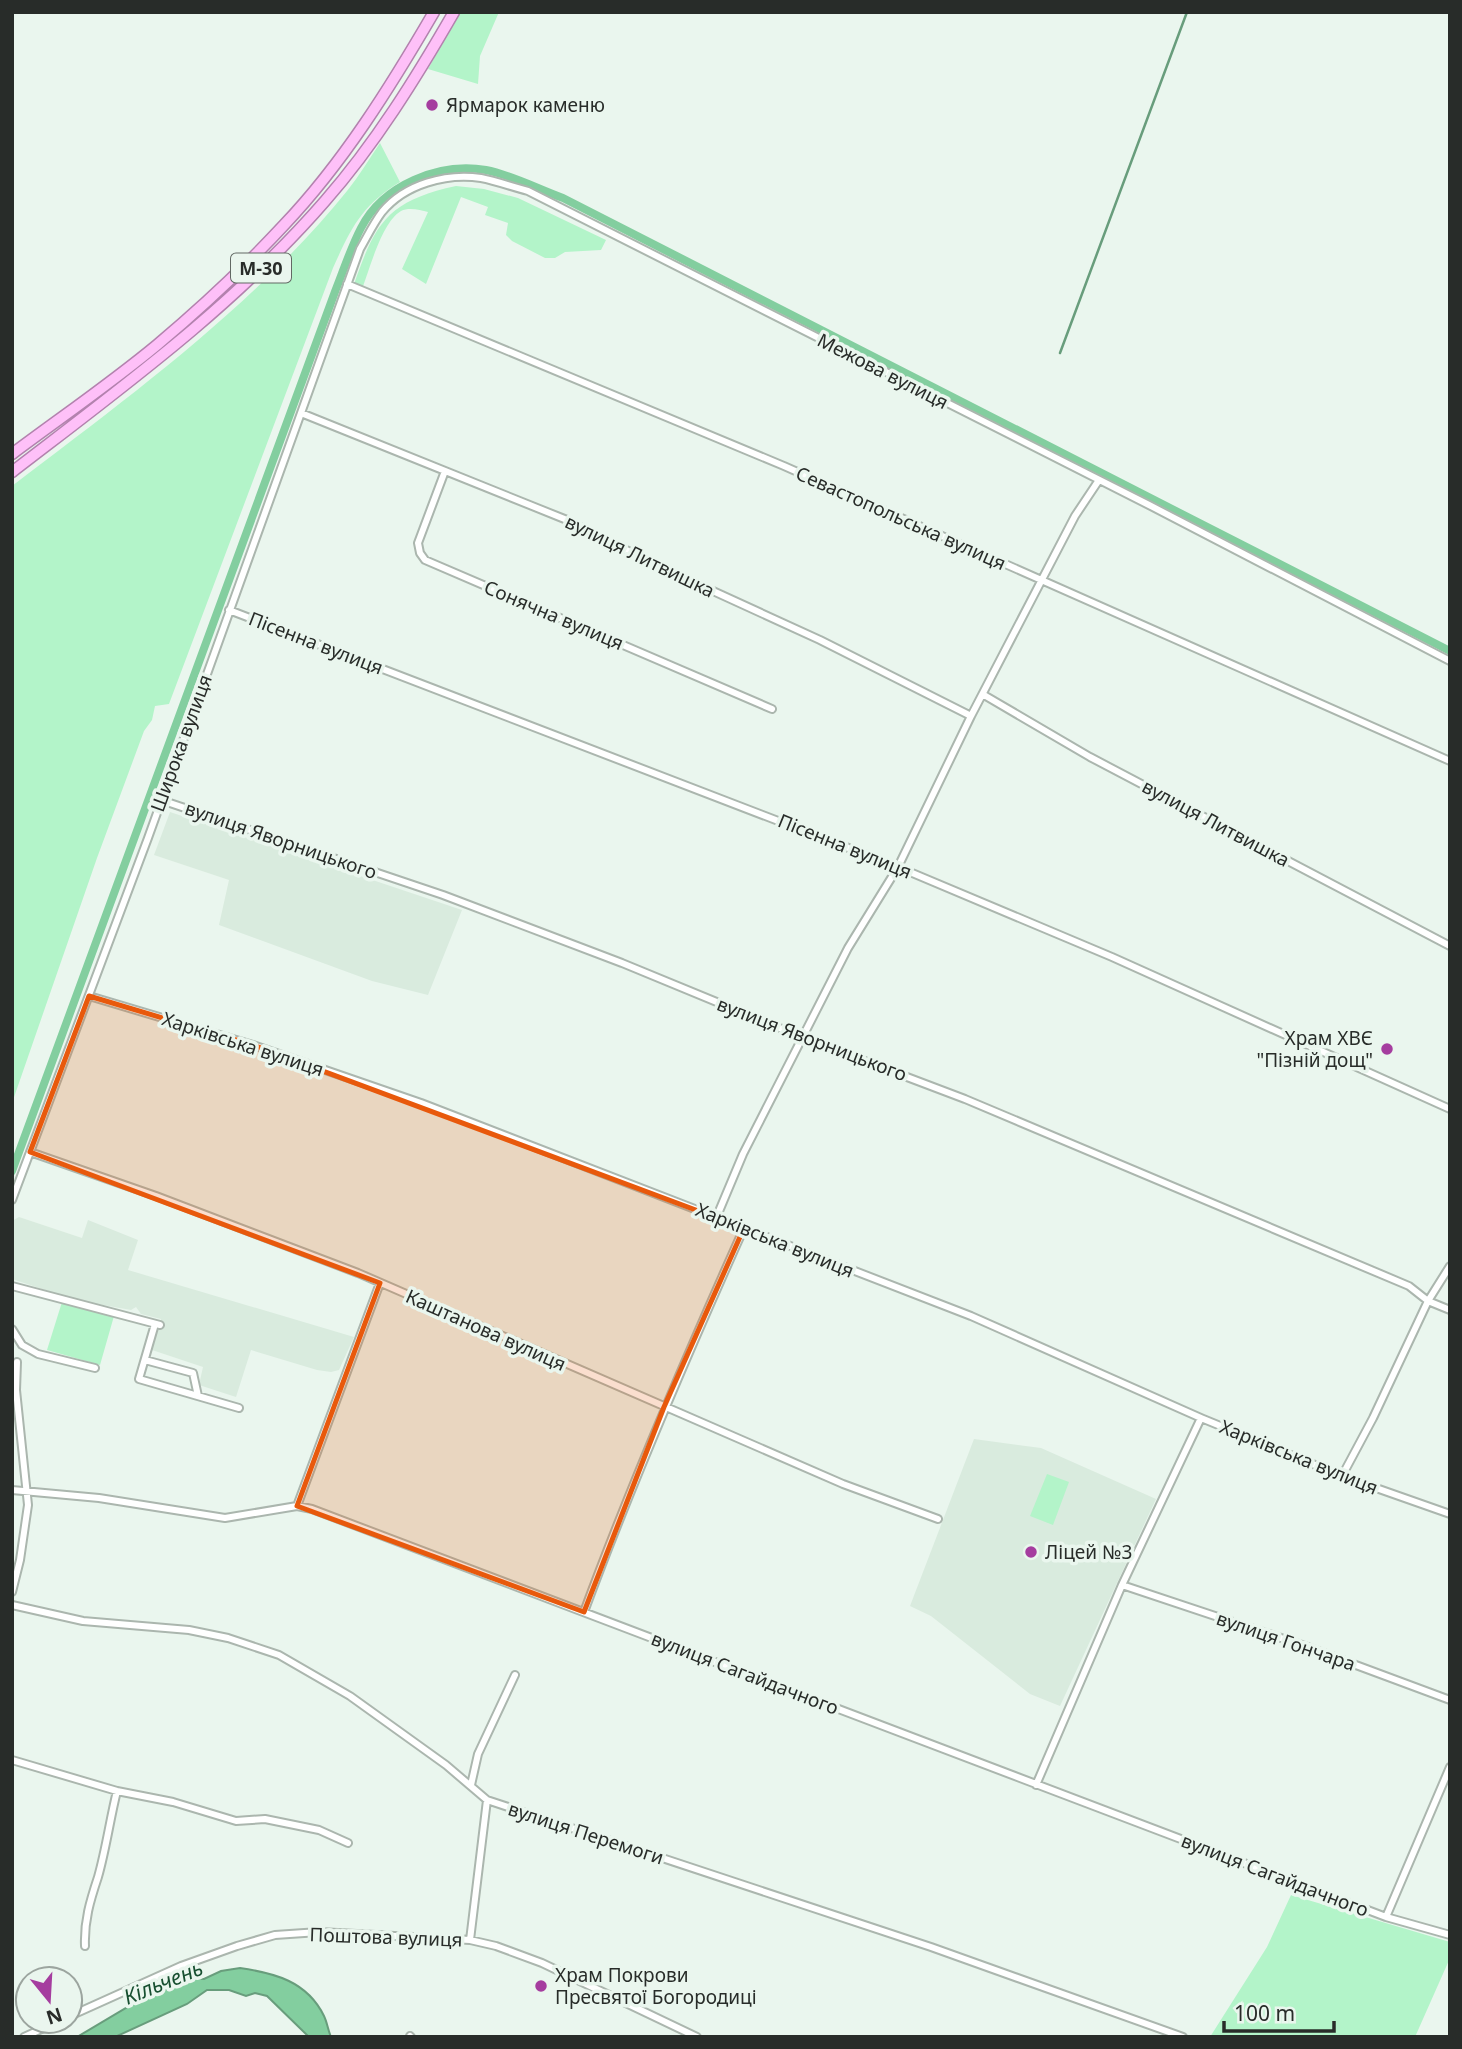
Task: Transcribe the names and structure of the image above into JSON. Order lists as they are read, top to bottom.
{
  "streets": {
    "highway": ["М-30"],
    "street": [
      "Межова вулиця",
      "Севастопольська вулиця",
      "вулиця Литвишка",
      "Сонячна вулиця",
      "Пісенна вулиця",
      "Широка вулиця",
      "вулиця Яворницького",
      "Харківська вулиця",
      "Каштанова вулиця",
      "вулиця Гончара",
      "вулиця Сагайдачного",
      "вулиця Перемоги",
      "Поштова вулиця"
    ]
  },
  "crossings": [
    ["Межова вулиця", "Севастопольська вулиця"],
    ["Межова вулиця", "Широка вулиця"],
    ["Севастопольська вулиця", "Широка вулиця"],
    ["вулиця Литвишка", "Сонячна вулиця"],
    ["вулиця Литвишка", "Широка вулиця"],
    ["Пісенна вулиця", "Широка вулиця"],
    ["Широка вулиця", "вулиця Яворницького"],
    ["Широка вулиця", "Харківська вулиця"],
    ["Широка вулиця", "Каштанова вулиця"]
  ],
  "water": ["Кільчень"],
  "places": [
    "Ярмарок каменю",
    "Храм ХВЄ \"Пізній дощ\"",
    "Ліцей №3",
    "Храм Покрови Пресвятої Богородиці"
  ],
  "scale_bar": "100 m",
  "north": "bottom"
}
